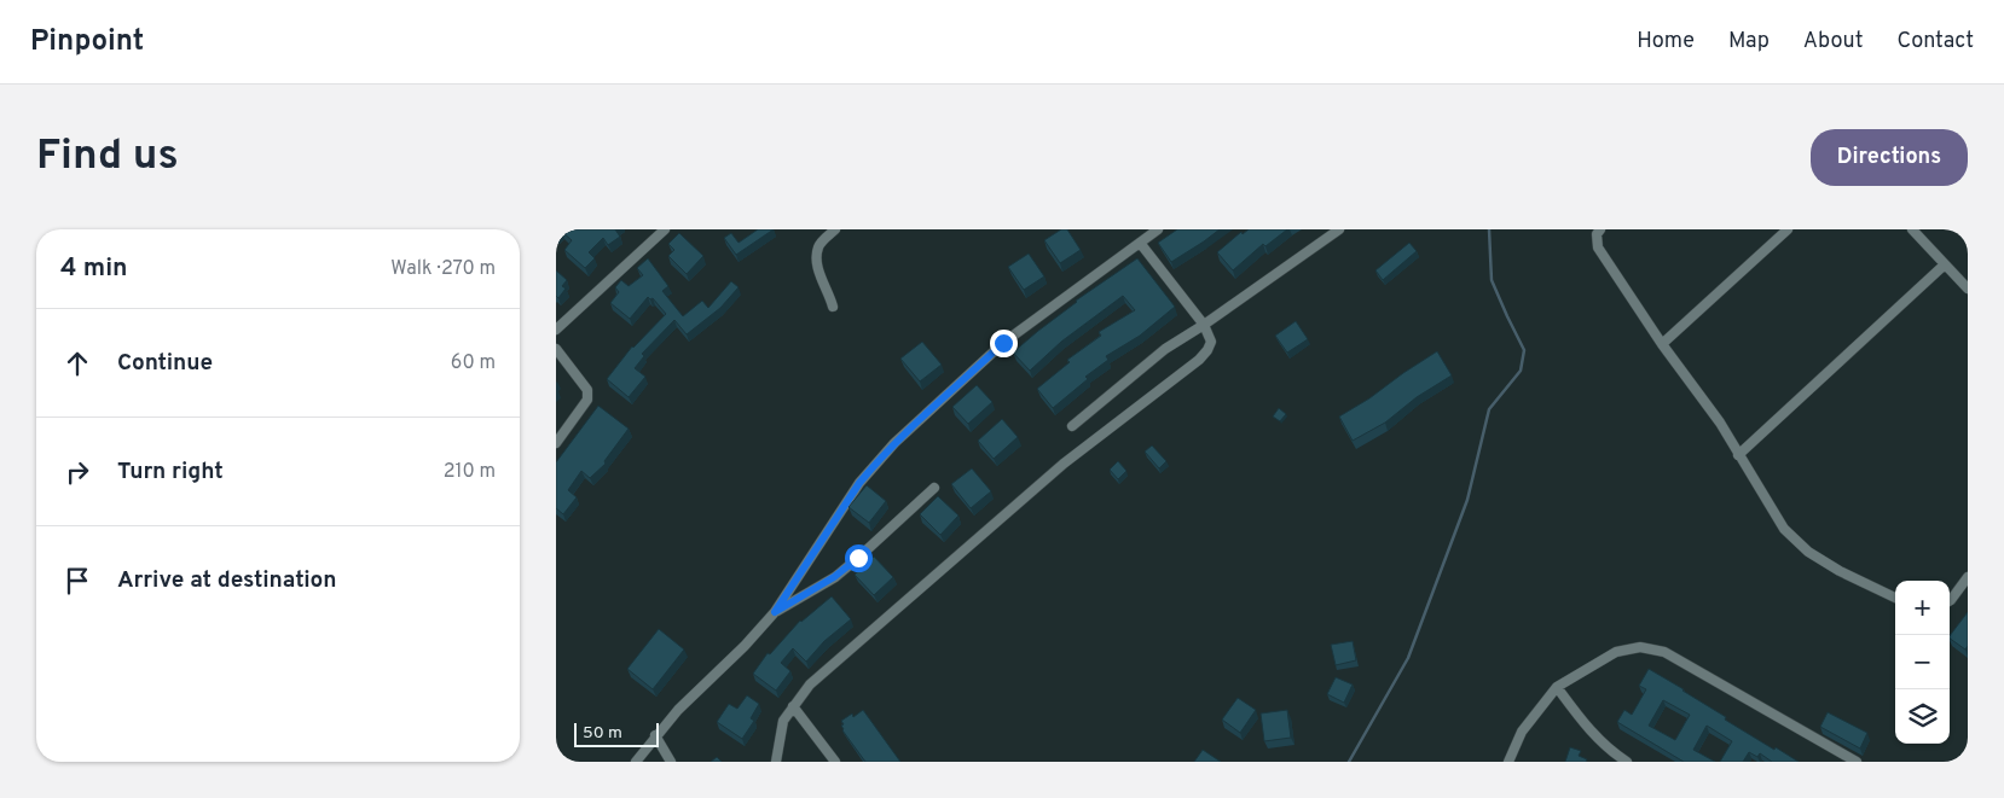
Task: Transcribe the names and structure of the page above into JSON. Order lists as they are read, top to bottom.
{
  "scale_bar": "50 m",
  "page": {
    "header": "Pinpoint",
    "nav": [
      "Home",
      "Map",
      "About",
      "Contact"
    ],
    "buttons": "Directions",
    "title": "Find us",
    "heading": ["4 min", "Walk · 270 m"],
    "list": [
      ["Continue", "60 m"],
      ["Turn right", "210 m"],
      "Arrive at destination"
    ],
    "map_buttons": ["+", "−"],
    "scale": "50 m"
  }
}
